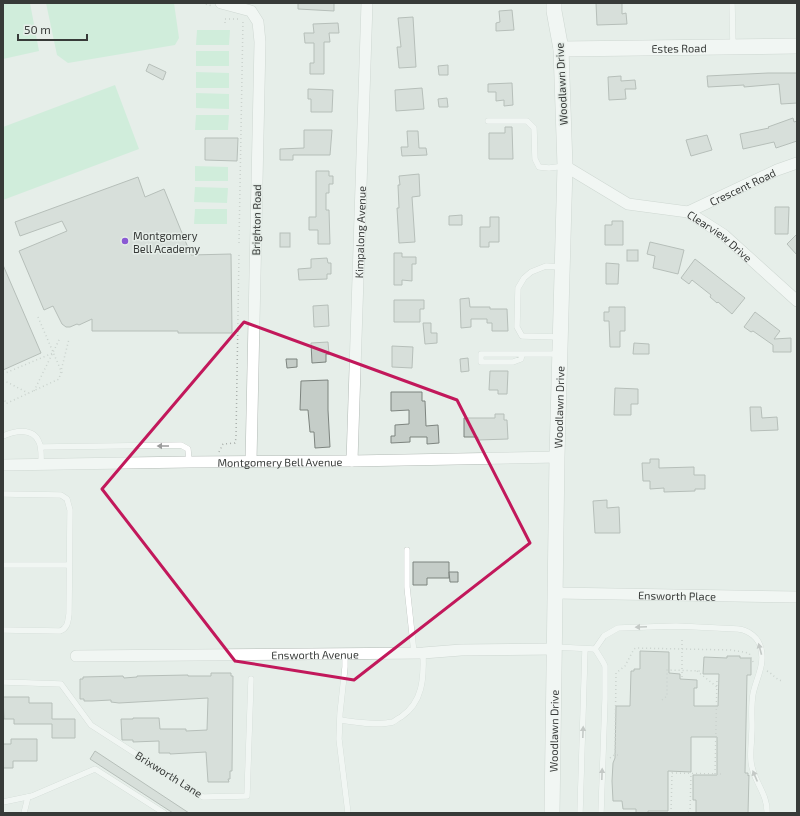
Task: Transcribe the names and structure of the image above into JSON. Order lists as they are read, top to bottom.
{
  "streets": {
    "main road": ["Estes Road", "Woodlawn Drive"],
    "street": [
      "Crescent Road",
      "Brighton Road",
      "Kimpalong Avenue",
      "Clearview Drive",
      "Montgomery Bell Avenue",
      "Ensworth Place",
      "Ensworth Avenue"
    ],
    "lane": ["Brixworth Lane"]
  },
  "crossings": [
    ["Estes Road", "Woodlawn Drive"],
    ["Woodlawn Drive", "Clearview Drive"],
    ["Woodlawn Drive", "Montgomery Bell Avenue"],
    ["Woodlawn Drive", "Ensworth Place"],
    ["Woodlawn Drive", "Ensworth Avenue"],
    ["Crescent Road", "Clearview Drive"],
    ["Brighton Road", "Montgomery Bell Avenue"],
    ["Kimpalong Avenue", "Montgomery Bell Avenue"]
  ],
  "places": ["Montgomery Bell Academy"],
  "scale_bar": "50 m"
}
